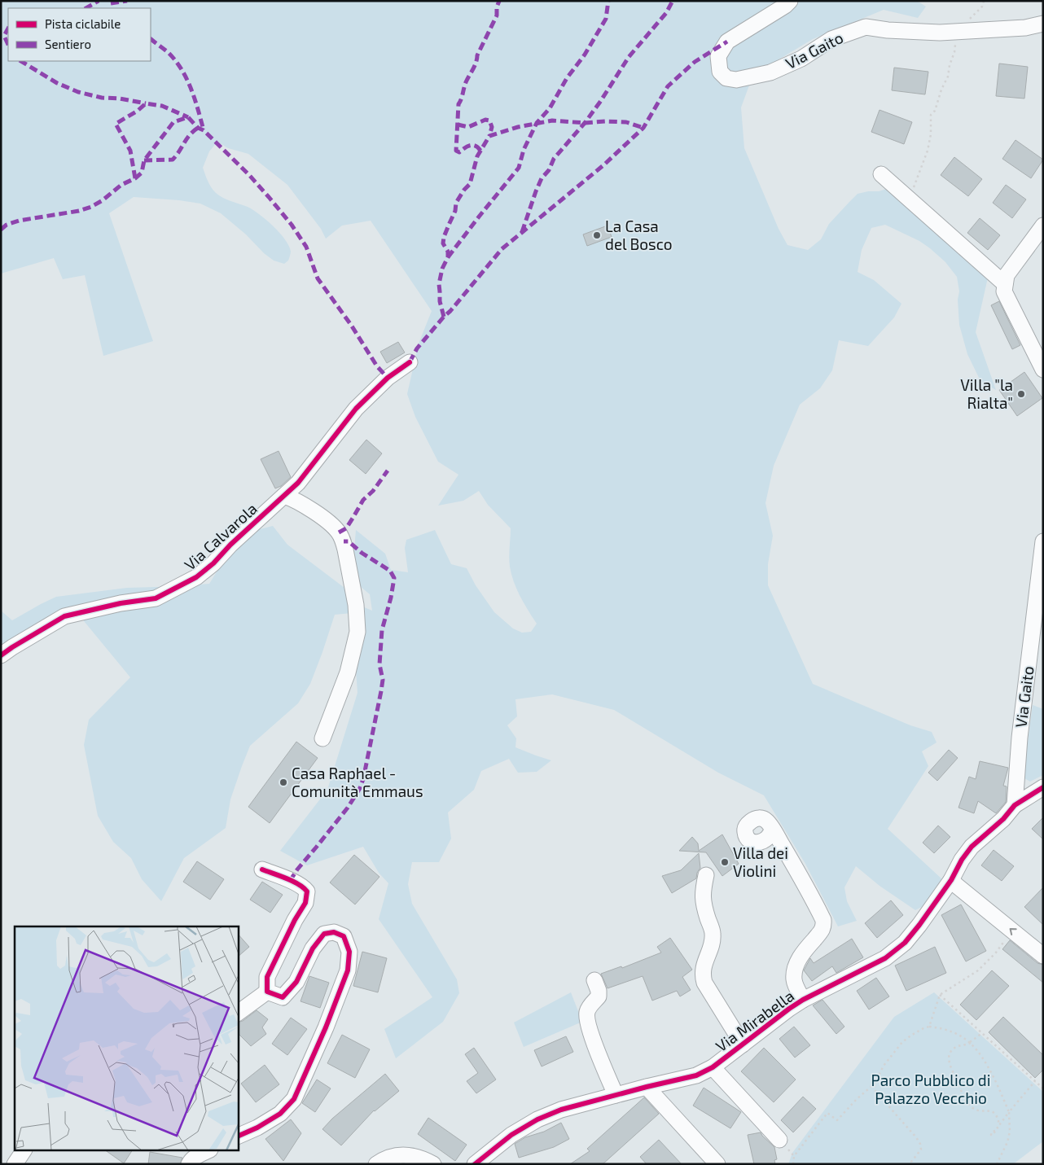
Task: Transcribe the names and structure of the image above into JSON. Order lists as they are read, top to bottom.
{
  "streets": {
    "street": ["Via Gaito", "Via Calvarola", "Via Mirabella"]
  },
  "crossings": [
    ["Via Gaito", "Via Mirabella"]
  ],
  "parks": ["Parco Pubblico di Palazzo Vecchio"],
  "places": [
    "La Casa del Bosco",
    "Villa \"la Rialta\"",
    "Casa Raphael - Comunità Emmaus",
    "Villa dei Violini"
  ],
  "legend": ["Pista ciclabile", "Sentiero"]
}
